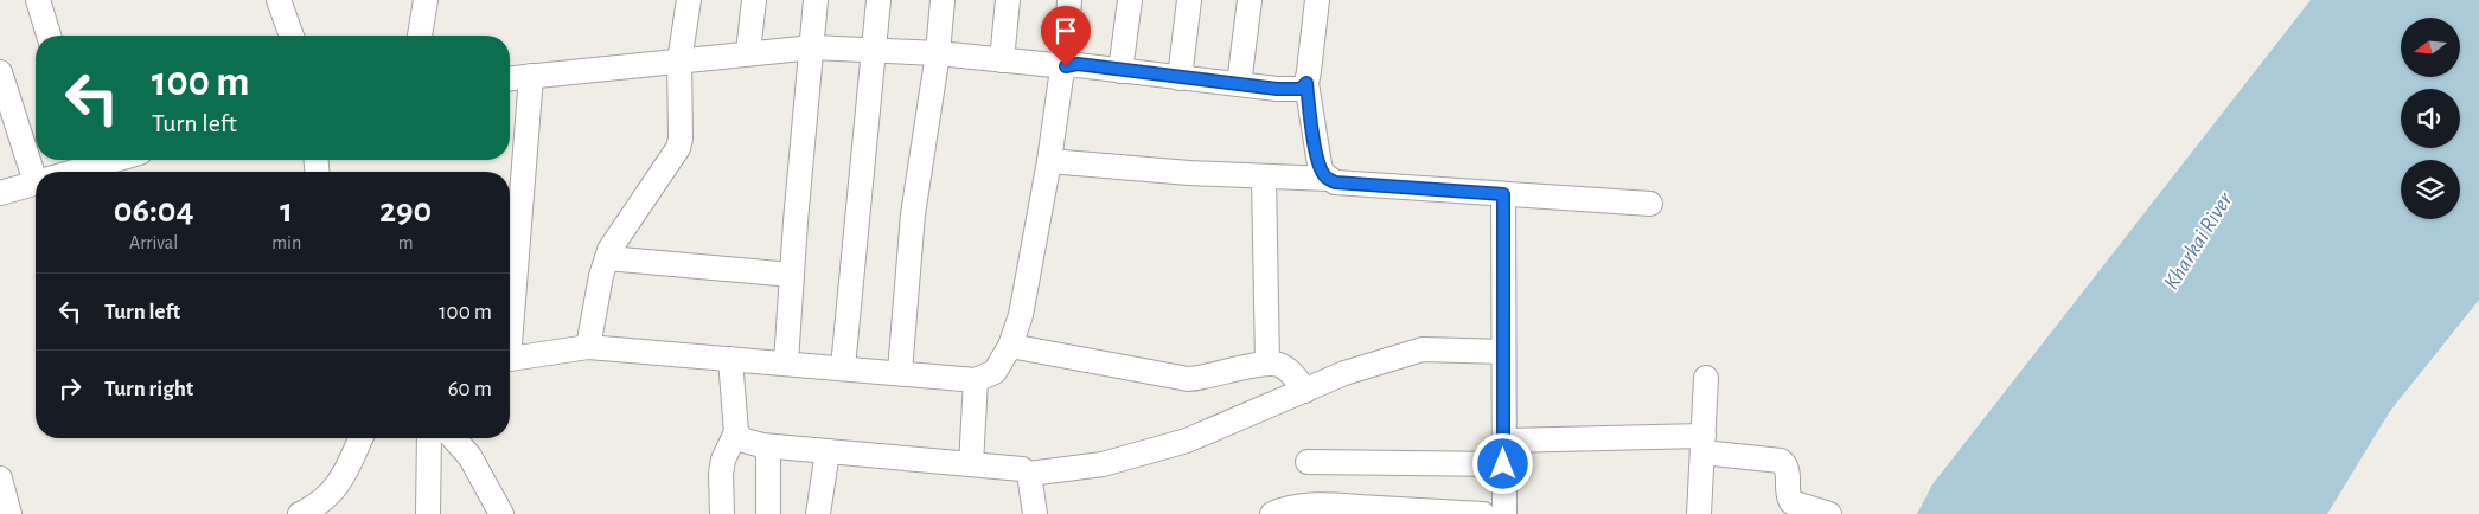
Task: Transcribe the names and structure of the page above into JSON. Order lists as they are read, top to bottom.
{
  "water": ["Kharkai River"],
  "north": "left",
  "page": {
    "turn": ["100 m", "Turn left"],
    "eta": [
      "06:04",
      "Arrival",
      "1",
      "min",
      "290",
      "m"
    ],
    "list": [
      {
        "name": "Turn left",
        "value": "100 m"
      },
      {
        "name": "Turn right",
        "value": "60 m"
      }
    ]
  }
}
